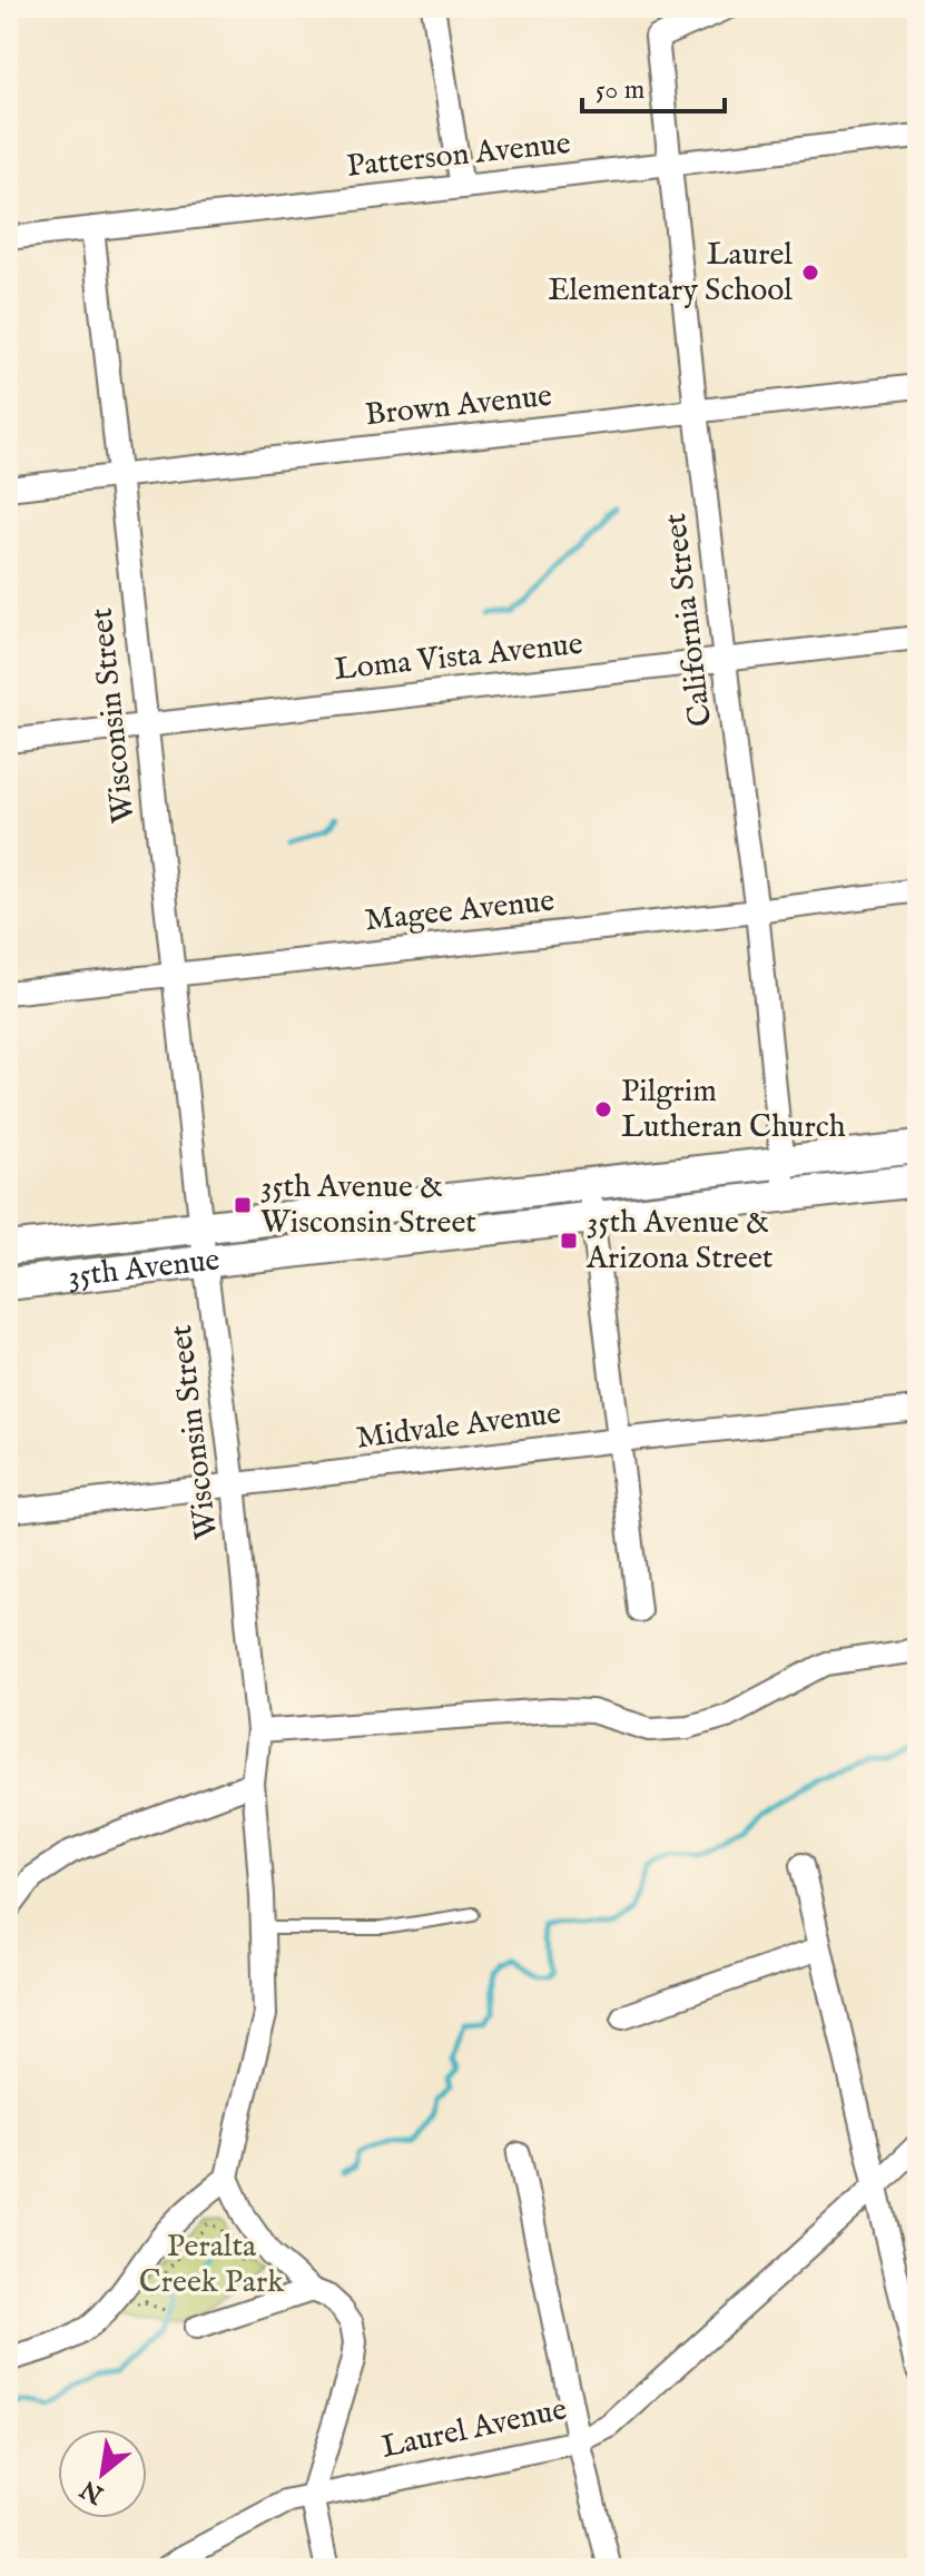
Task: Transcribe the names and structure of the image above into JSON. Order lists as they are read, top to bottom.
{
  "streets": {
    "main road": ["35th Avenue"],
    "street": [
      "Patterson Avenue",
      "Brown Avenue",
      "California Street",
      "Loma Vista Avenue",
      "Wisconsin Street",
      "Magee Avenue",
      "Midvale Avenue",
      "Laurel Avenue"
    ]
  },
  "crossings": [
    ["Patterson Avenue", "California Street"],
    ["Patterson Avenue", "Wisconsin Street"],
    ["Brown Avenue", "California Street"],
    ["Brown Avenue", "Wisconsin Street"],
    ["California Street", "Loma Vista Avenue"],
    ["California Street", "Magee Avenue"],
    ["California Street", "35th Avenue"],
    ["Loma Vista Avenue", "Wisconsin Street"],
    ["Wisconsin Street", "Magee Avenue"],
    ["Wisconsin Street", "35th Avenue"],
    ["Wisconsin Street", "Midvale Avenue"]
  ],
  "parks": ["Peralta Creek Park"],
  "places": {
    "other": ["Laurel Elementary School", "Pilgrim Lutheran Church"],
    "transit": ["35th Avenue & Wisconsin Street", "35th Avenue & Arizona Street"]
  },
  "scale_bar": "50 m",
  "north": "bottom left"
}
